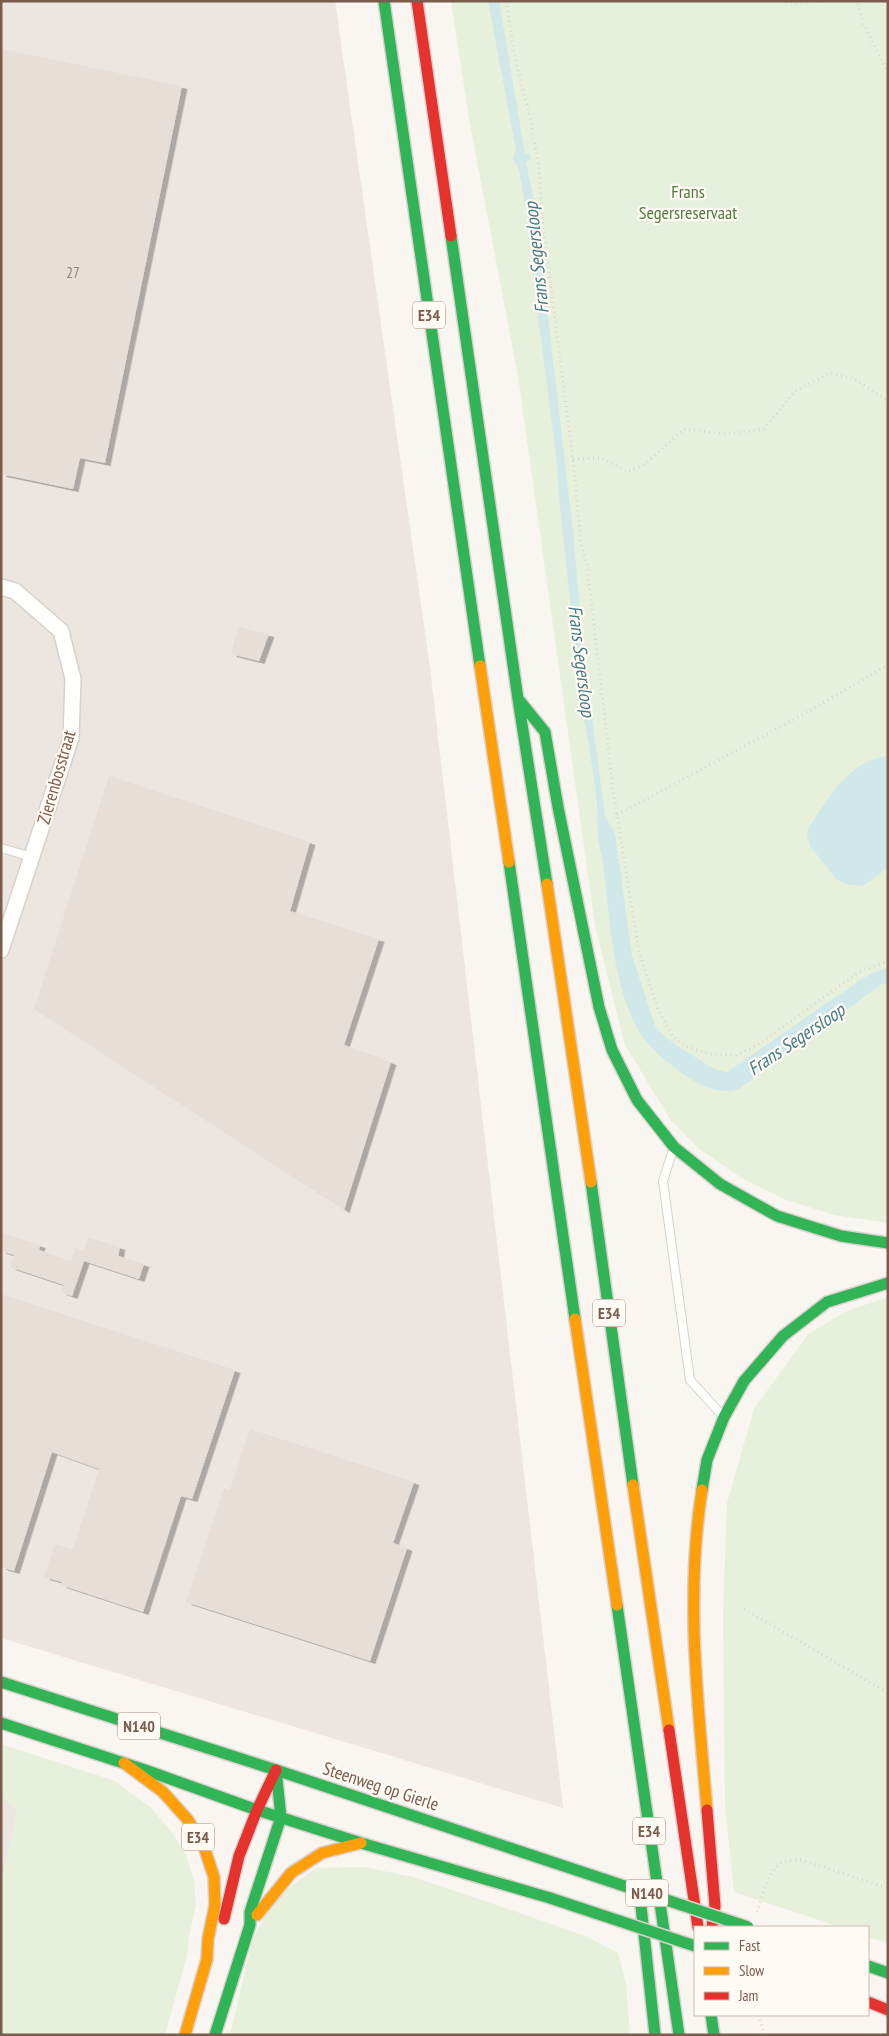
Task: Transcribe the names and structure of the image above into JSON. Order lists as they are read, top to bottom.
{
  "streets": {
    "main road": ["E34", "N140", "Steenweg op Gierle"],
    "street": ["Zierenbosstraat"]
  },
  "crossings": [
    ["E34", "N140"],
    ["E34", "Steenweg op Gierle"]
  ],
  "water": ["Frans Segersloop"],
  "parks": ["Frans Segersreservaat"],
  "house_numbers": ["27"],
  "legend": ["Fast", "Slow", "Jam"]
}
